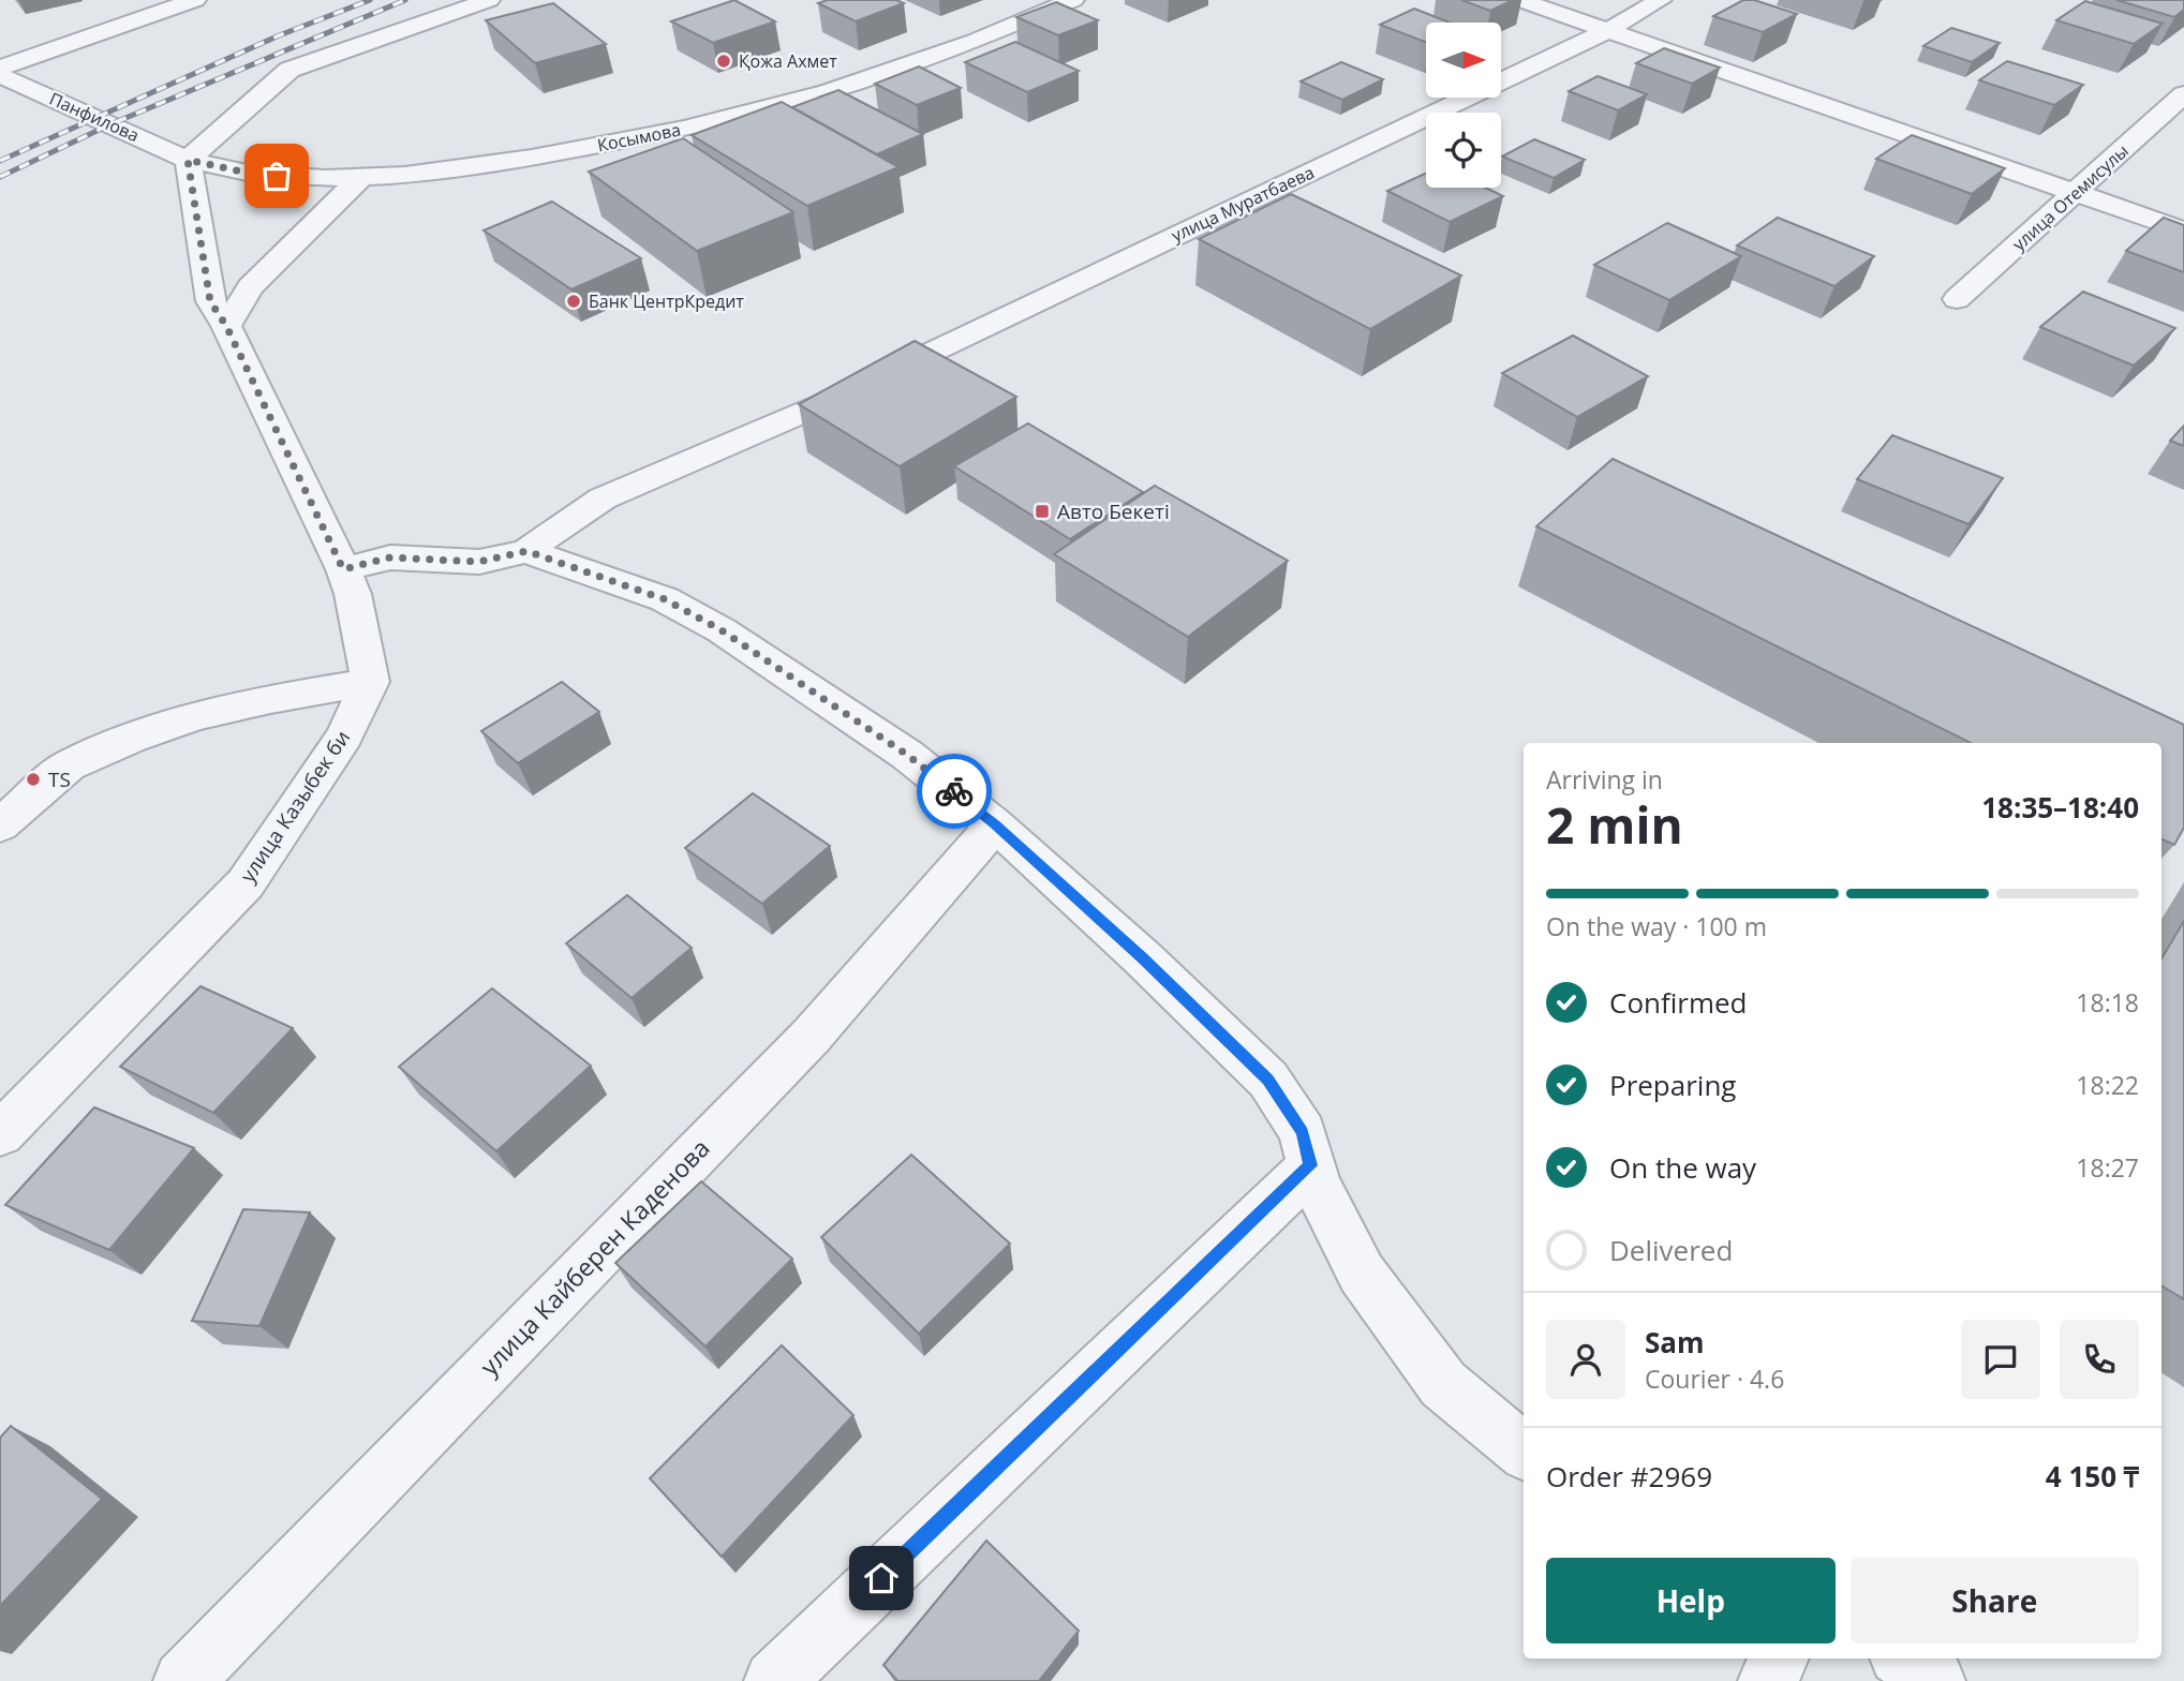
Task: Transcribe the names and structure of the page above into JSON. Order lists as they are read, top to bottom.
{
  "streets": {
    "street": [
      "Панфилова",
      "Косымова",
      "улица Отемисулы",
      "улица Муратбаева",
      "улица Казыбек би",
      "улица Кайберен Каденова"
    ]
  },
  "crossings": [
    ["Панфилова", "Косымова"]
  ],
  "places": {
    "other": ["Қожа Ахмет", "Банк ЦентрКредит", "TS"],
    "transit": ["Авто Бекетi"]
  },
  "north": "right",
  "page": {
    "heading": ["2 min", "Arriving in", "18:35–18:40"],
    "panel": [
      "Sam",
      "Courier · 4.6",
      "Order #2969",
      "4 150 ₸"
    ],
    "bar": "On the way · 100 m",
    "list": [
      ["Confirmed", "18:18"],
      ["Preparing", "18:22"],
      ["On the way", "18:27"],
      "Delivered"
    ],
    "buttons": ["Help", "Share"]
  }
}
